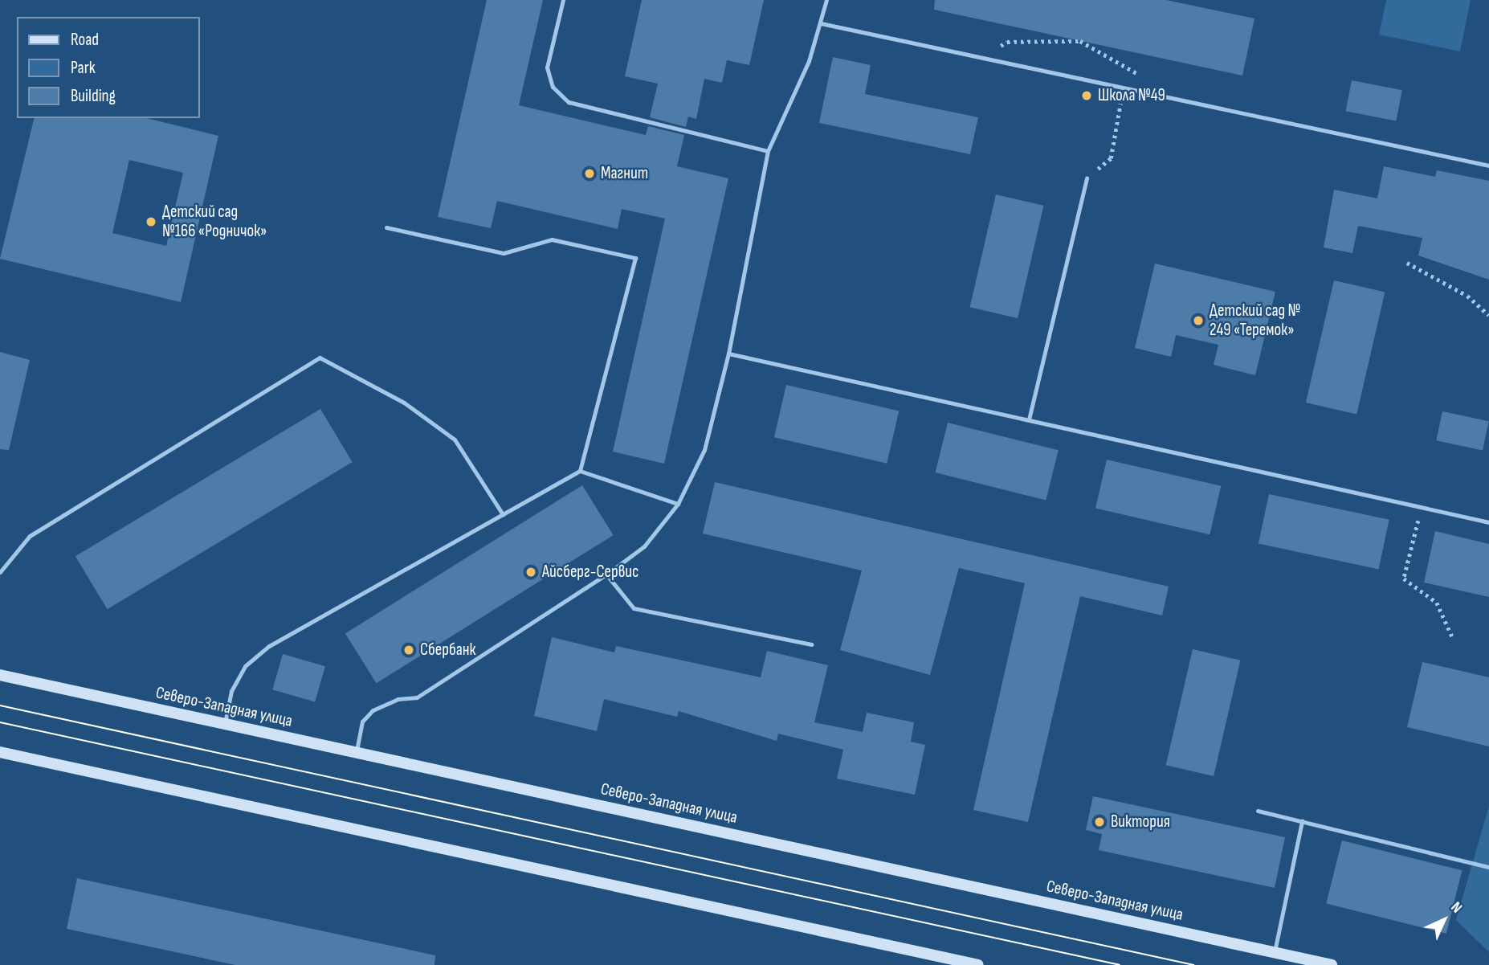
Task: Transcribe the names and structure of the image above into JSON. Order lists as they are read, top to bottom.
{
  "streets": {
    "main road": ["Северо-Западная улица"]
  },
  "places": [
    "Школа №49",
    "Магнит",
    "Детский сад №166 «Родничок»",
    "Детский сад № 249 «Теремок»",
    "Айсберг-Сервис",
    "Сбербанк",
    "Виктория"
  ],
  "legend": ["Road", "Park", "Building"],
  "north": "top right"
}
